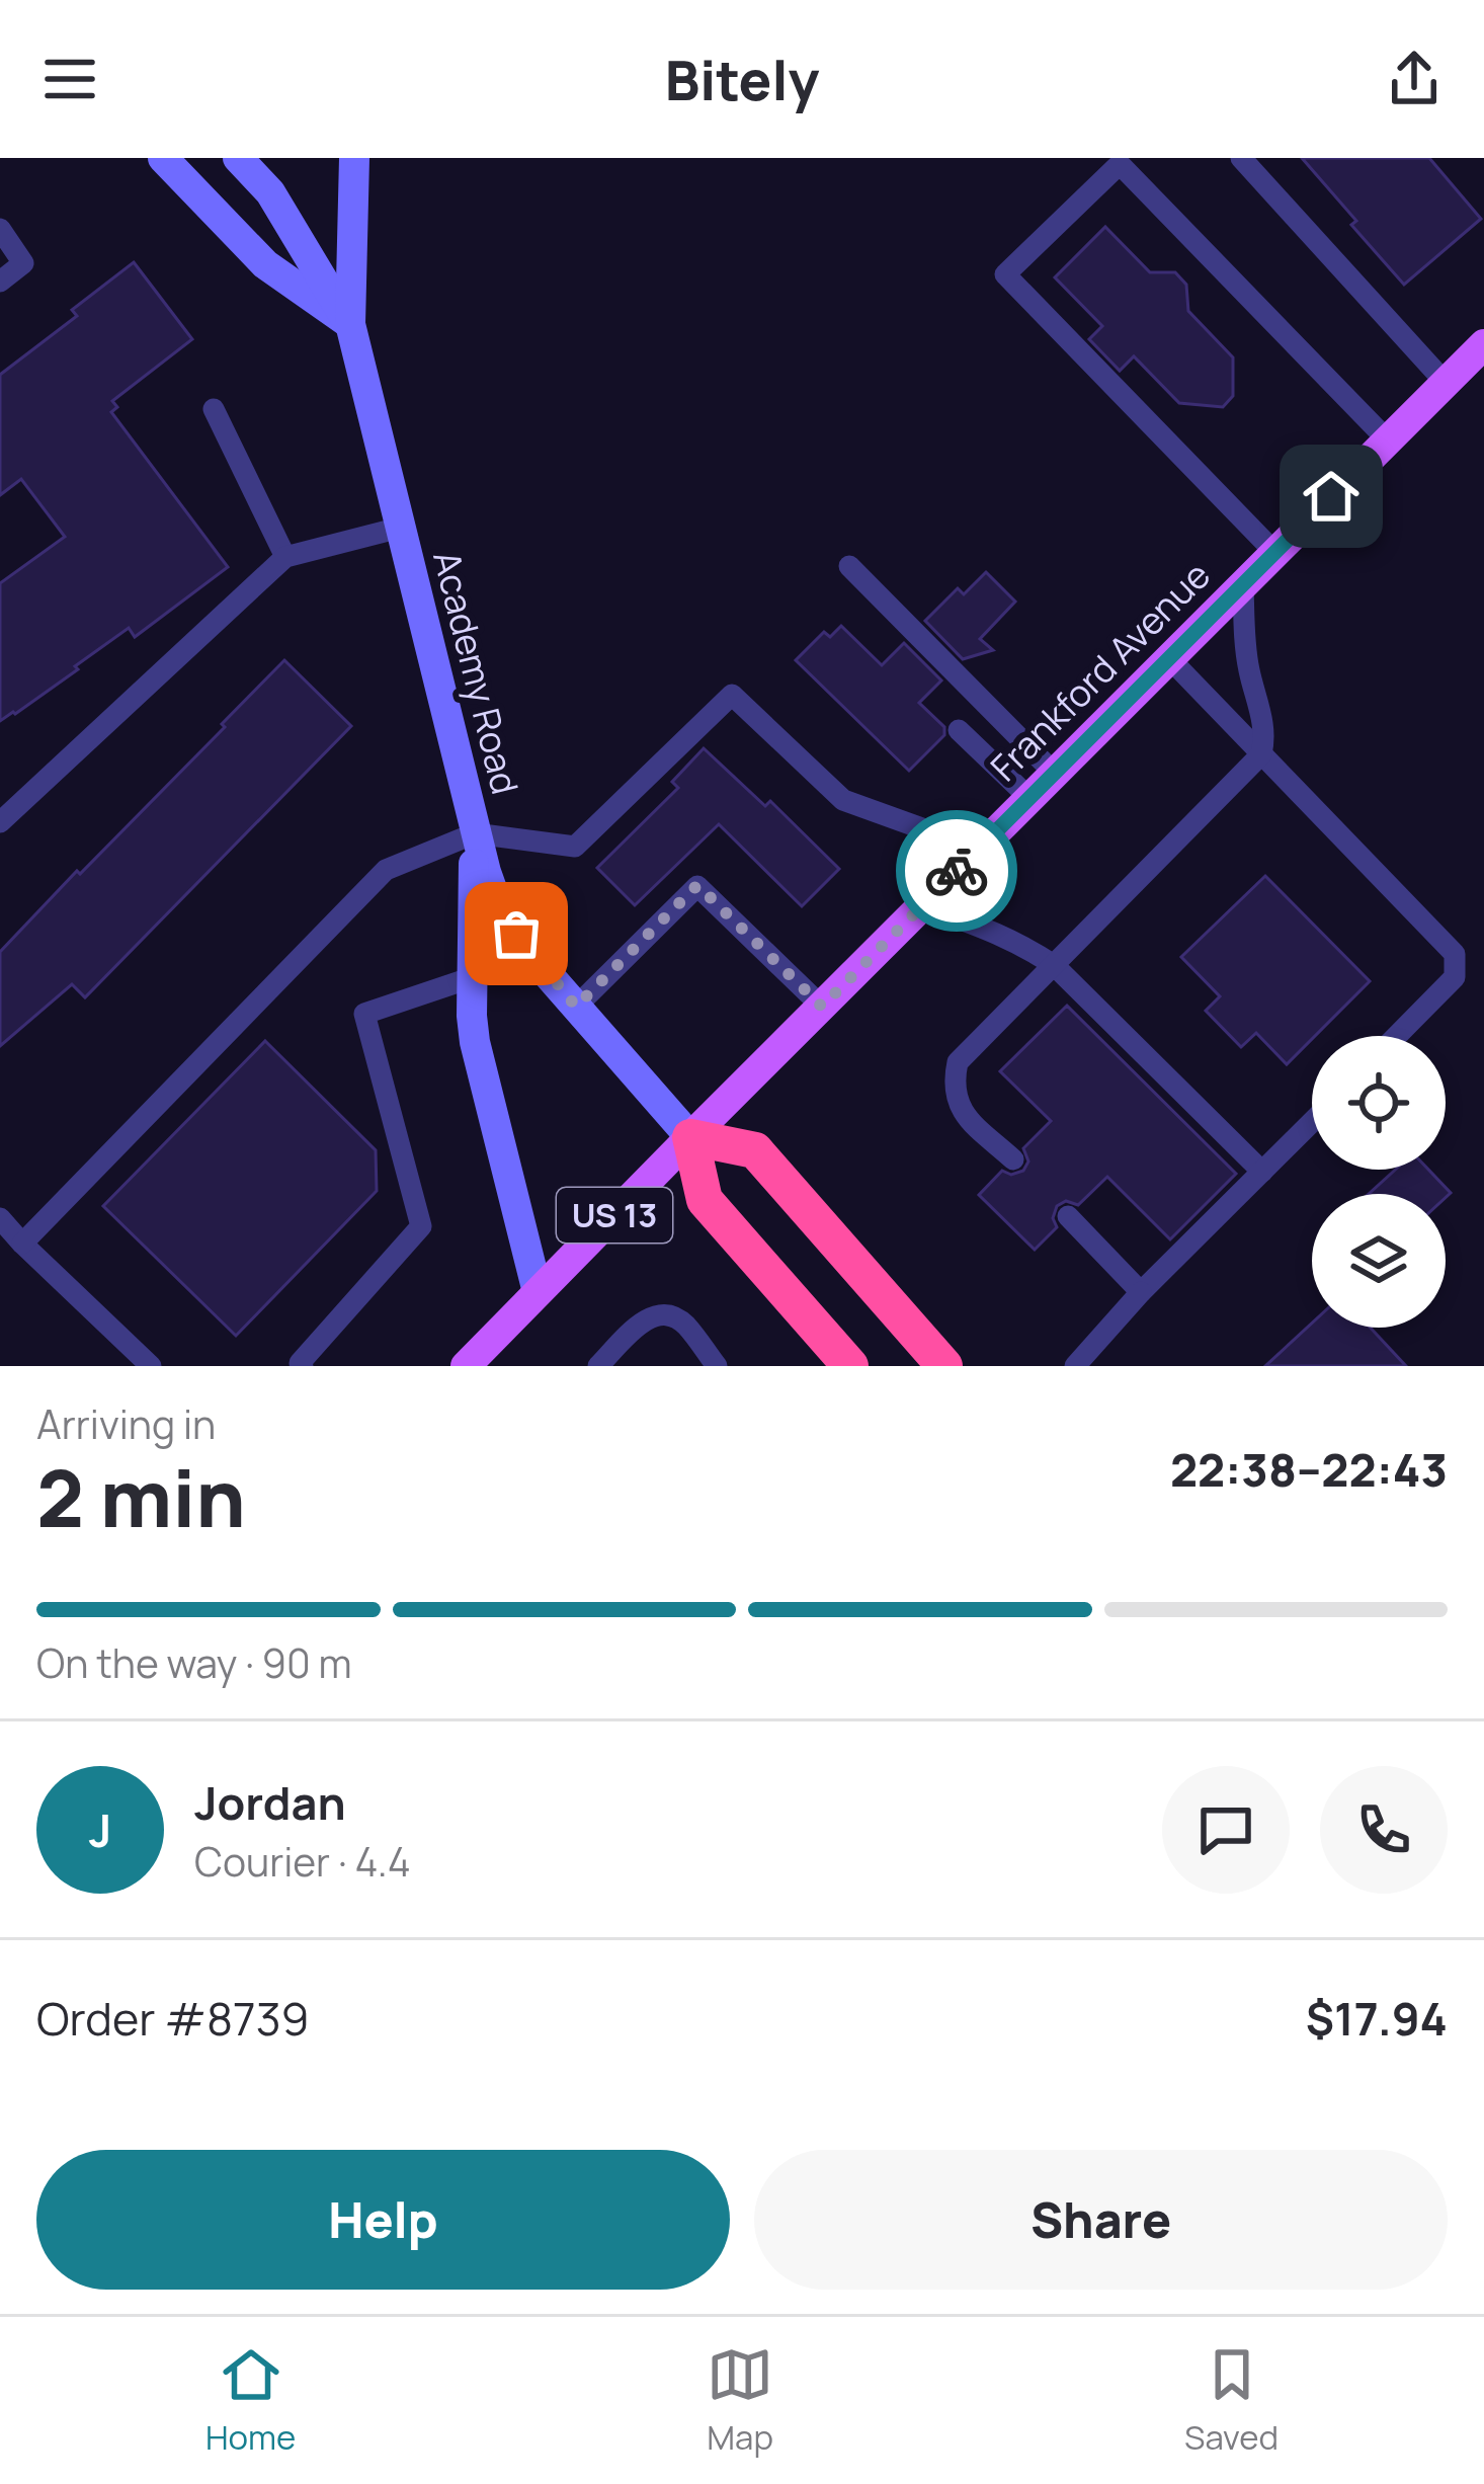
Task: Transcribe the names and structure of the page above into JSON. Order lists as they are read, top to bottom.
{
  "streets": {
    "main road": ["Frankford Avenue", "Academy Road", "US 13"]
  },
  "crossings": [
    ["Frankford Avenue", "Academy Road"]
  ],
  "page": {
    "header": "Bitely",
    "heading": ["2 min", "Arriving in", "22:38–22:43"],
    "panel": [
      "Jordan",
      "Courier · 4.4",
      "Order #8739",
      "$17.94"
    ],
    "bar": "On the way · 90 m",
    "round": "J",
    "buttons": ["Help", "Share"],
    "tabs": ["Home", "Map", "Saved"]
  }
}
